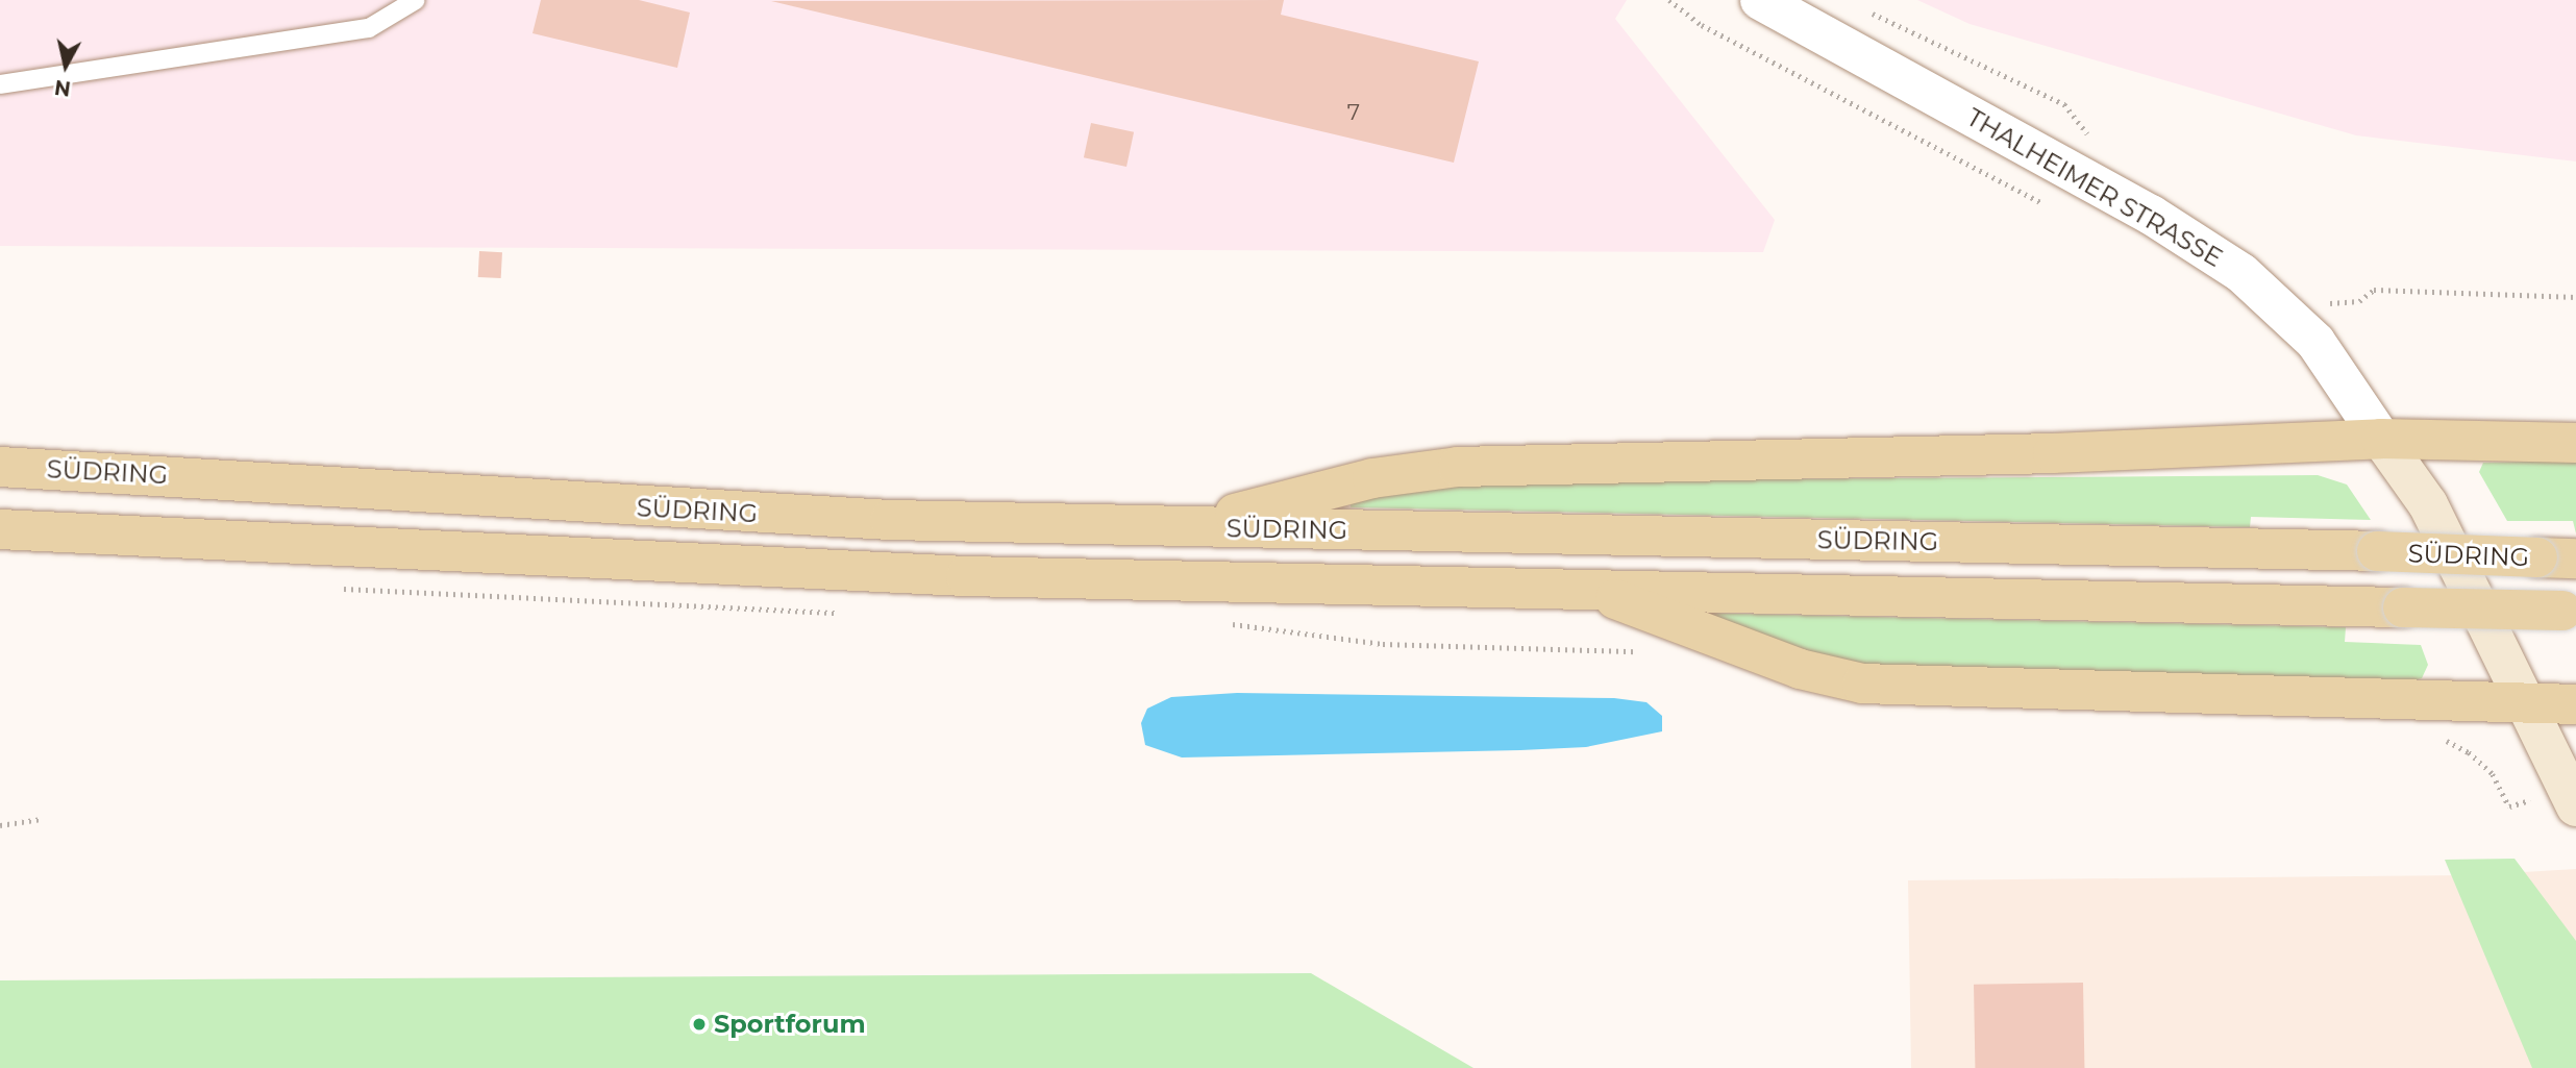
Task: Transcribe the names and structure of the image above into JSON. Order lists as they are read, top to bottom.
{
  "streets": {
    "main road": ["THALHEIMER STRASSE", "SÜDRING"]
  },
  "places": ["Sportforum"],
  "house_numbers": ["7"],
  "north": "bottom"
}
